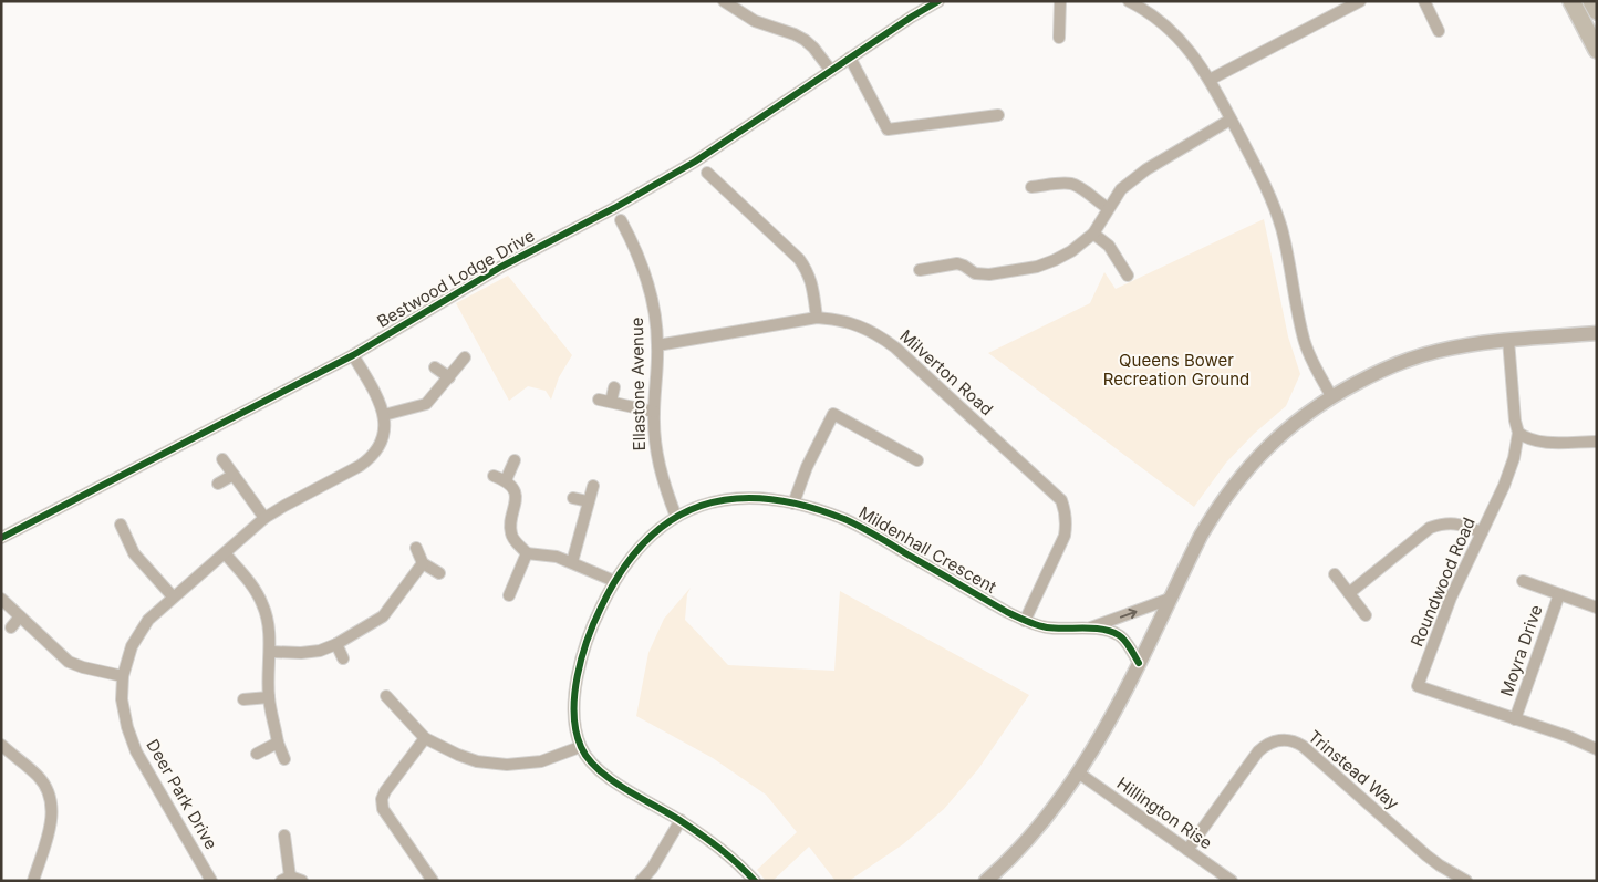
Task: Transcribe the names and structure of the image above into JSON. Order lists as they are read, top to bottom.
{
  "streets": {
    "street": [
      "Bestwood Lodge Drive",
      "Milverton Road",
      "Ellastone Avenue",
      "Mildenhall Crescent",
      "Roundwood Road",
      "Moyra Drive",
      "Trinstead Way",
      "Deer Park Drive",
      "Hillington Rise"
    ]
  },
  "crossings": [
    ["Bestwood Lodge Drive", "Deer Park Drive"],
    ["Milverton Road", "Ellastone Avenue"],
    ["Milverton Road", "Mildenhall Crescent"],
    ["Ellastone Avenue", "Mildenhall Crescent"],
    ["Roundwood Road", "Moyra Drive"],
    ["Trinstead Way", "Hillington Rise"]
  ],
  "parks": ["Queens Bower Recreation Ground"]
}
